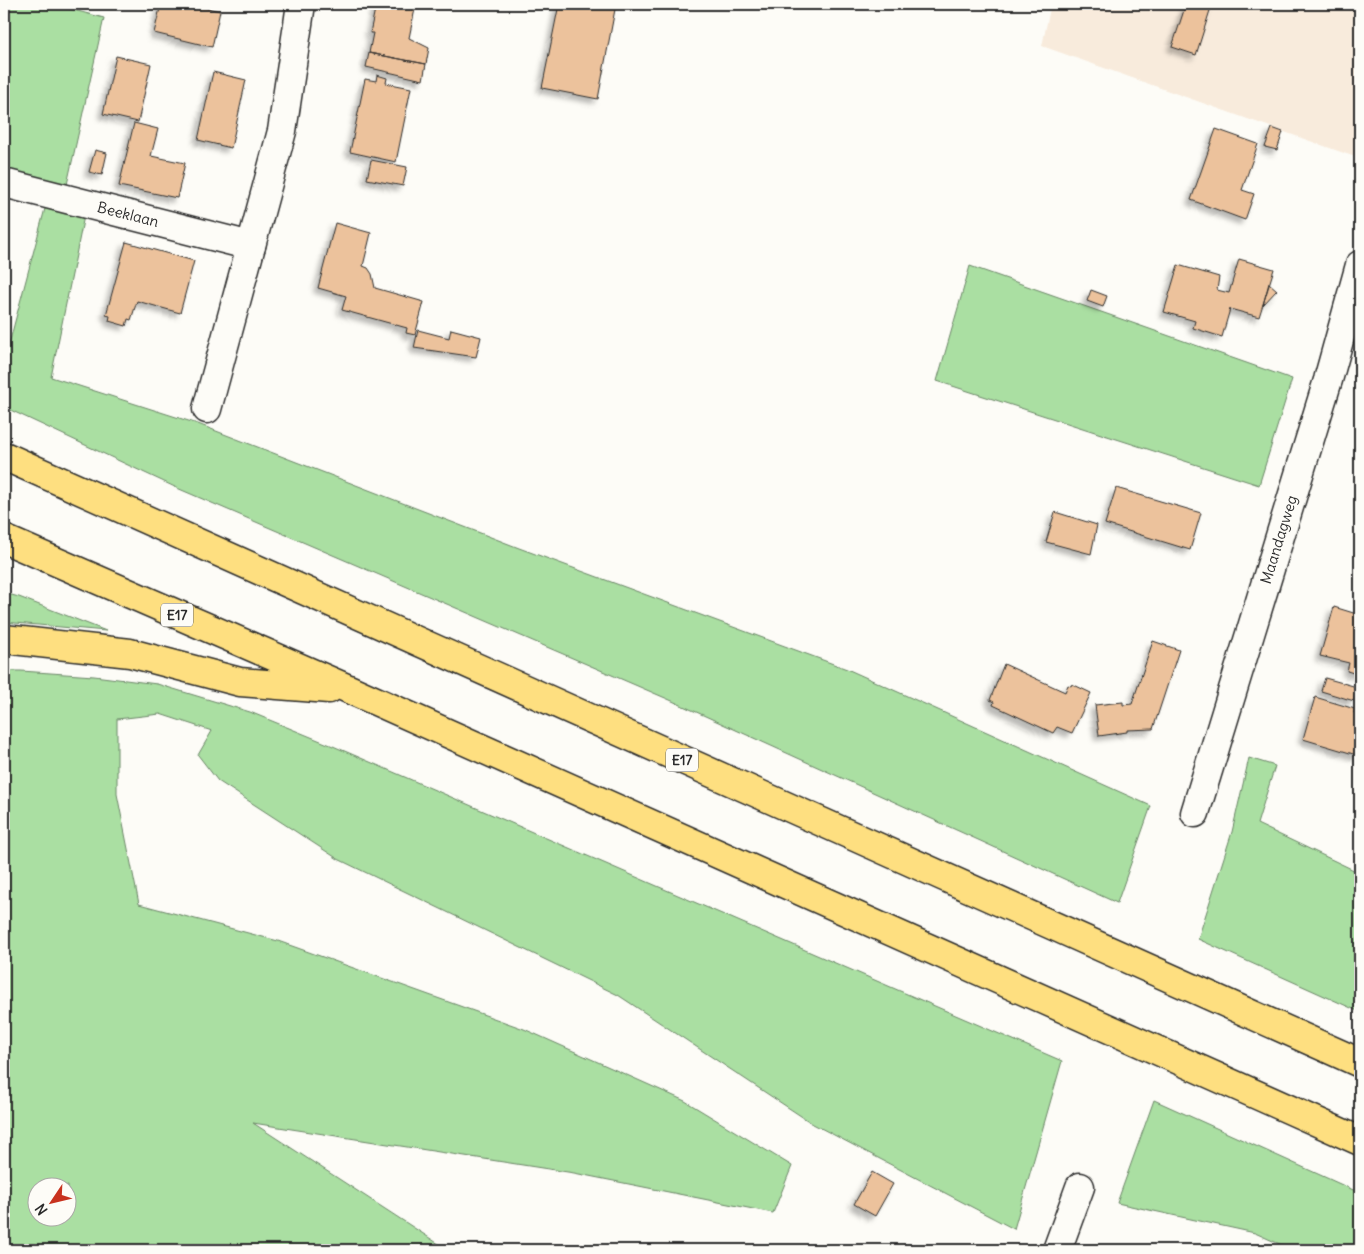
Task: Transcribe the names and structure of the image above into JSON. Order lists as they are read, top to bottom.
{
  "streets": {
    "highway": ["E17"],
    "street": ["Beeklaan", "Maandagweg"]
  },
  "north": "bottom left"
}
